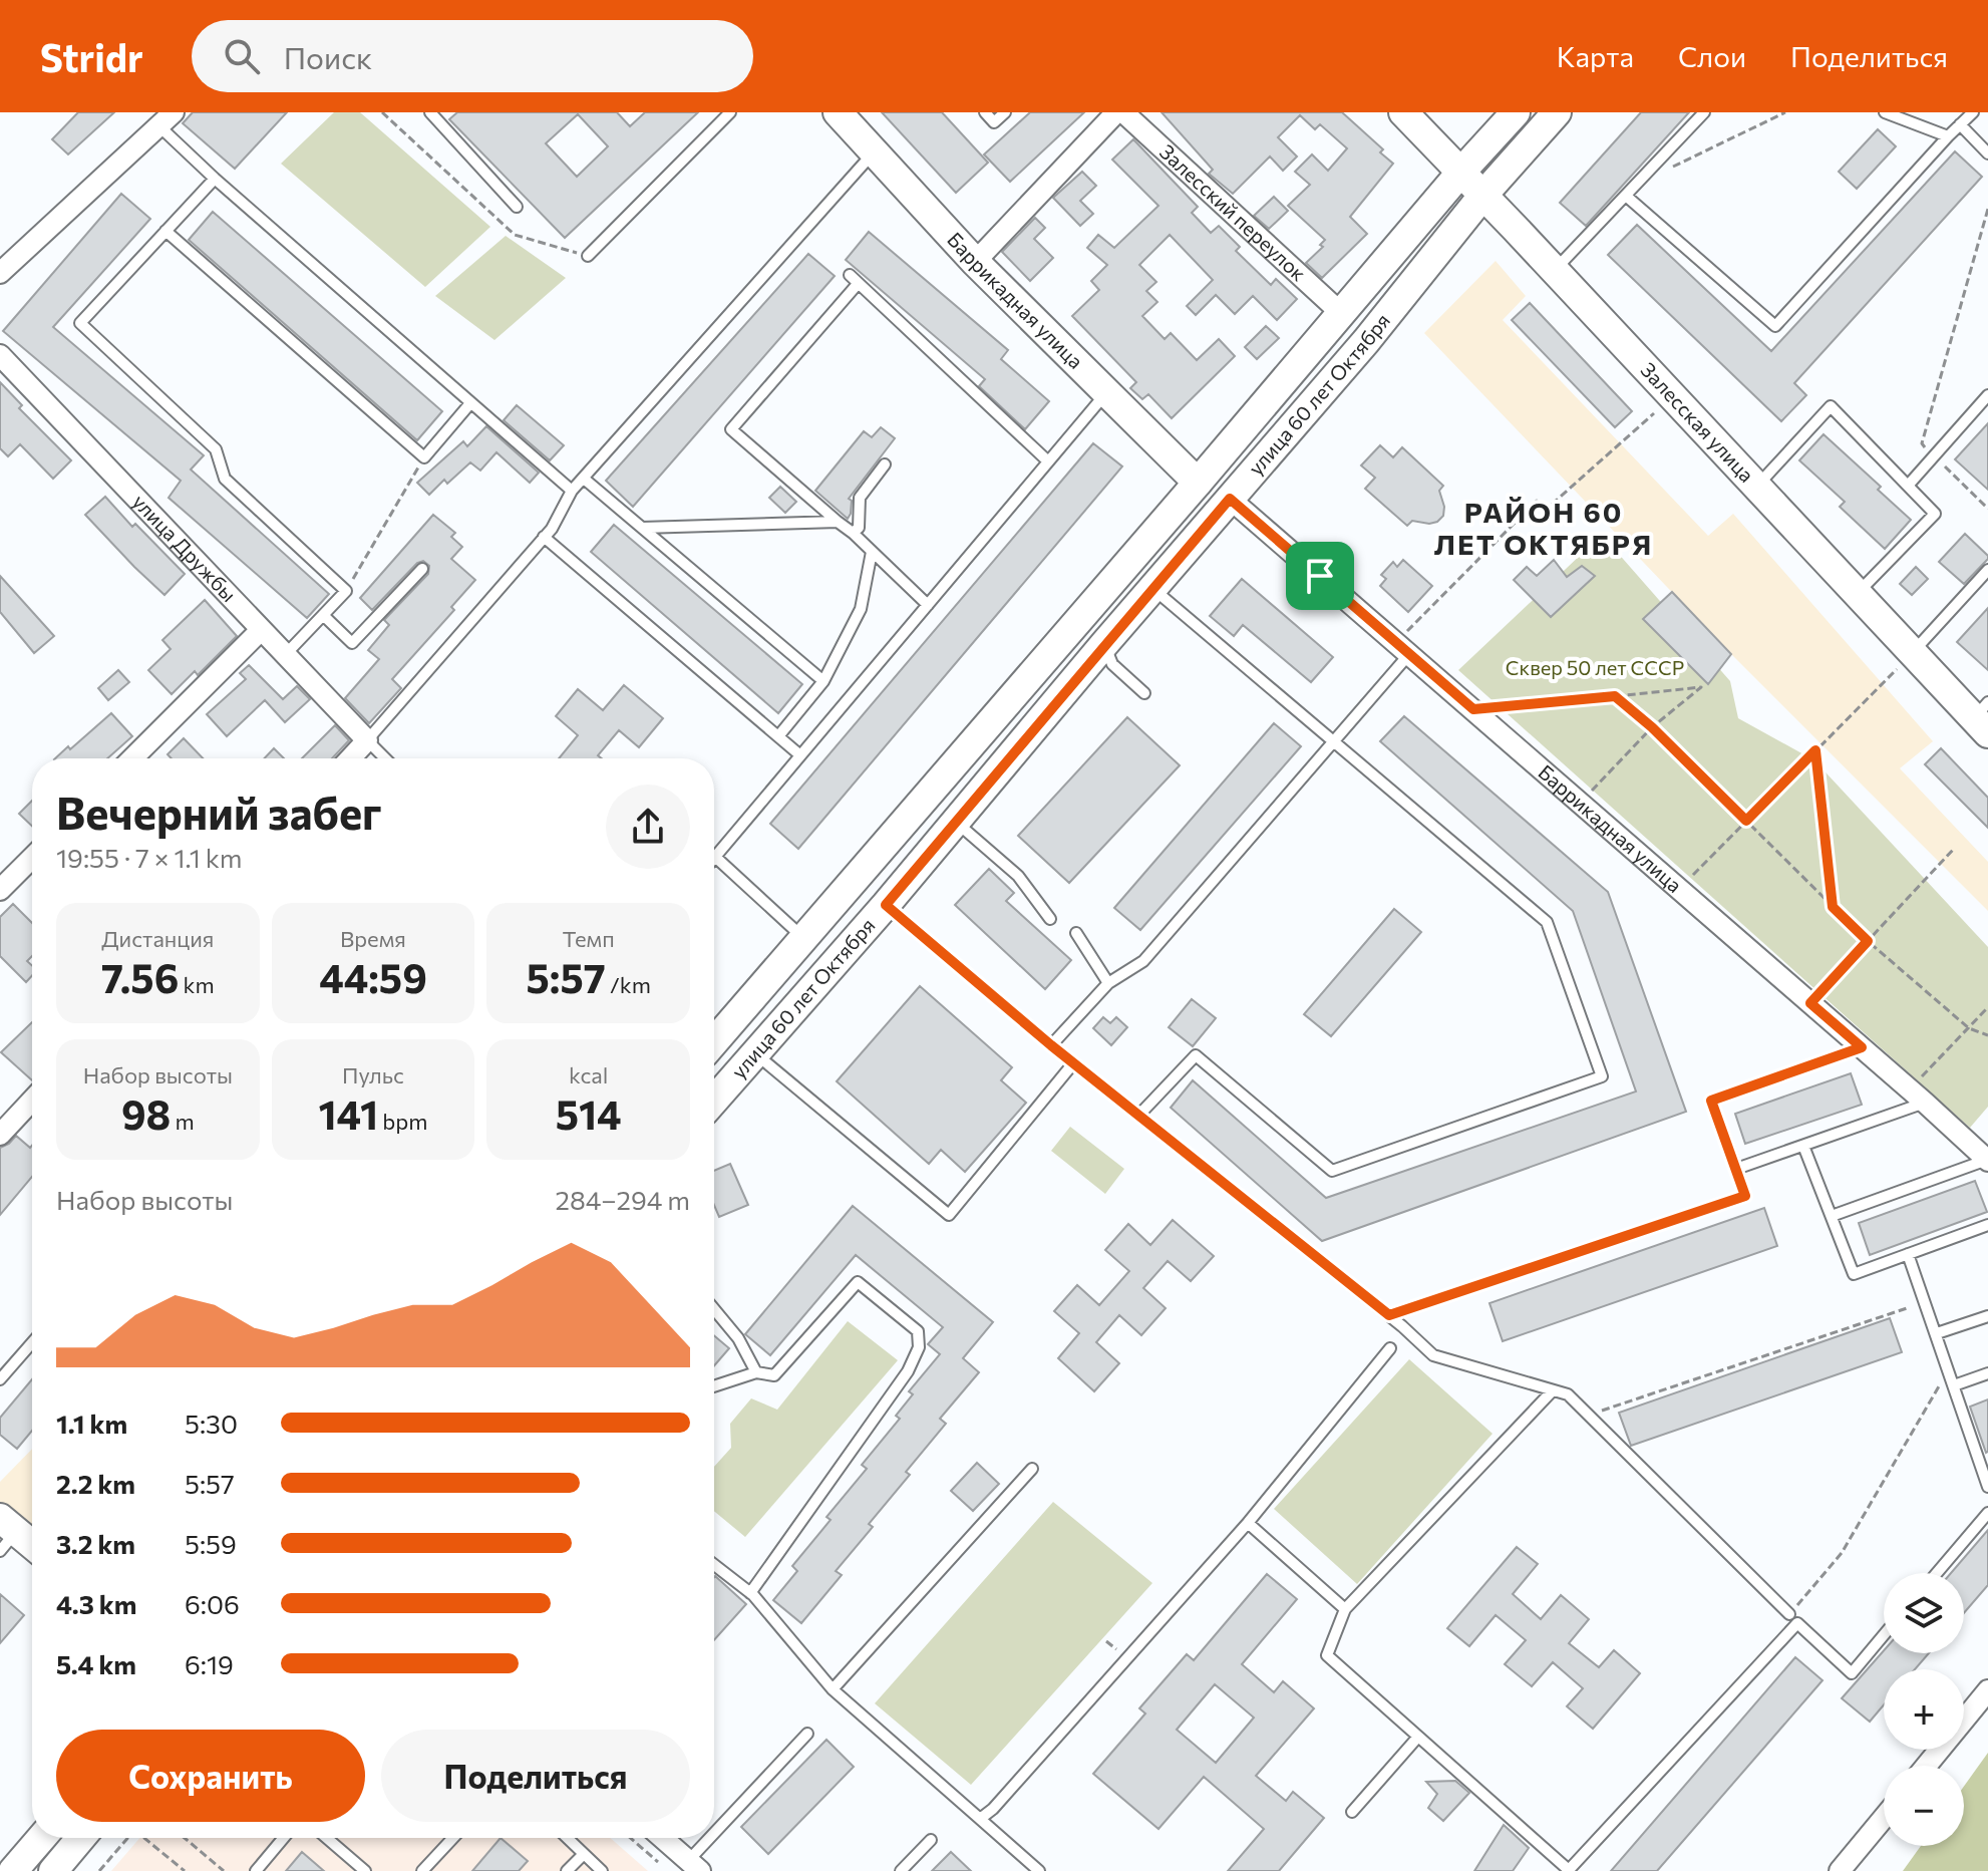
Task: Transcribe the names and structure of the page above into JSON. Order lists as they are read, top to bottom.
{
  "streets": {
    "main road": ["Баррикадная улица", "улица 60 лет Октября", "Залесская улица"],
    "street": ["Залесский переулок", "улица Дружбы"]
  },
  "crossings": [
    ["Залесский переулок", "улица 60 лет Октября"],
    ["Баррикадная улица", "улица 60 лет Октября"],
    ["улица 60 лет Октября", "Залесская улица"]
  ],
  "districts": ["РАЙОН 60 ЛЕТ ОКТЯБРЯ"],
  "parks": ["Сквер 50 лет СССР"],
  "page": {
    "header": "Stridr",
    "search": "Поиск",
    "nav": ["Карта", "Слои", "Поделиться"],
    "heading": ["Вечерний забег", "19:55 · 7 × 1.1 km"],
    "stats": [
      ["Дистанция", "7.56 km"],
      ["Время", "44:59"],
      ["Темп", "5:57 /km"],
      ["Набор высоты", "98 m"],
      ["Пульс", "141 bpm"],
      ["kcal", "514"]
    ],
    "chart": ["Набор высоты", "284–294 m"],
    "list": [
      {
        "name": "1.1 km",
        "note": "5:30"
      },
      {
        "name": "2.2 km",
        "note": "5:57"
      },
      {
        "name": "3.2 km",
        "note": "5:59"
      },
      {
        "name": "4.3 km",
        "note": "6:06"
      },
      {
        "name": "5.4 km",
        "note": "6:19"
      }
    ],
    "map_buttons": ["+", "−"],
    "buttons": ["Сохранить", "Поделиться"]
  }
}
